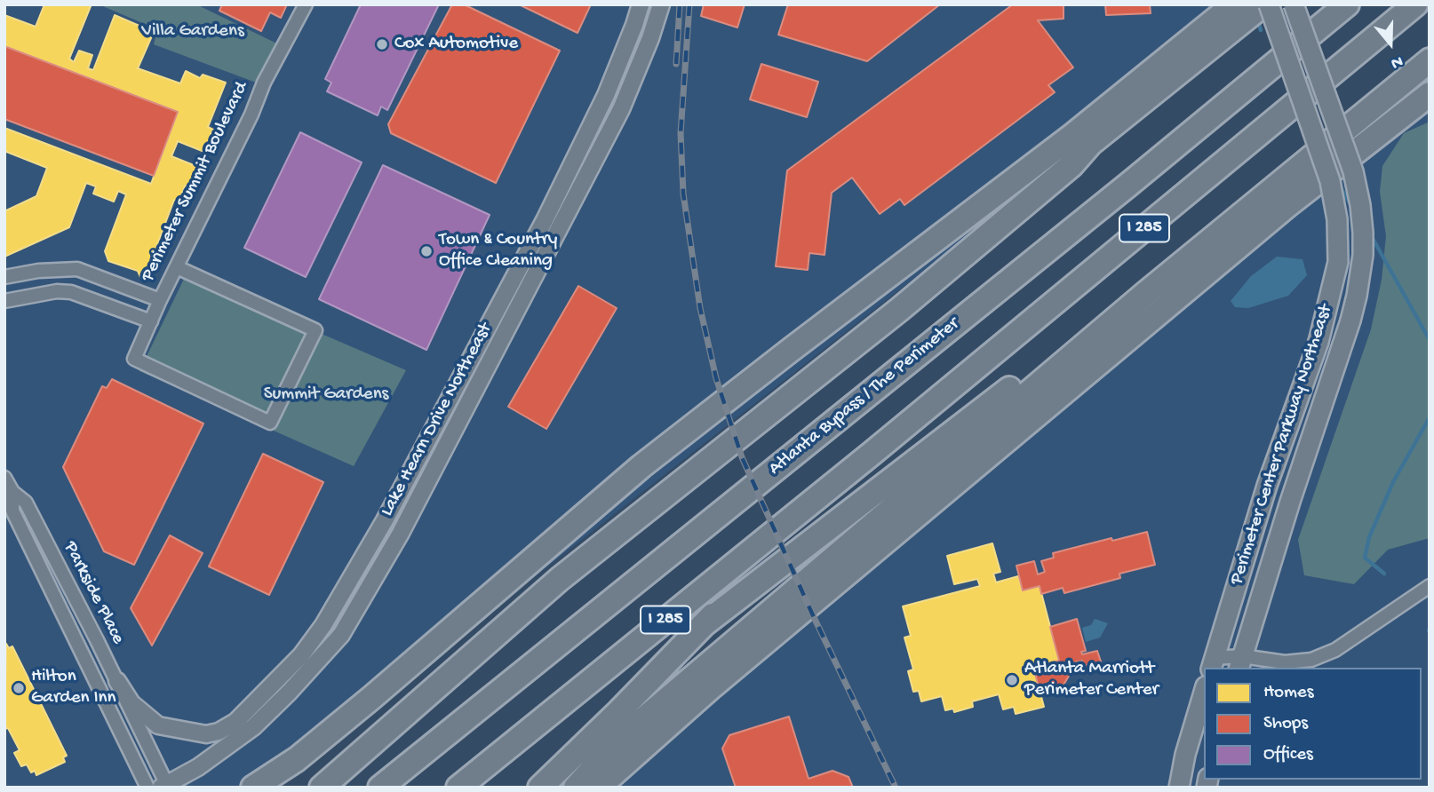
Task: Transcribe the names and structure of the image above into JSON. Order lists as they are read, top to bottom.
{
  "streets": {
    "highway": ["I 285", "Atlanta Bypass / The Perimeter"],
    "main road": ["Perimeter Center Parkway Northeast"],
    "street": ["Perimeter Summit Boulevard", "Lake Hearn Drive Northeast", "Parkside Place"]
  },
  "crossings": [
    ["Lake Hearn Drive Northeast", "Parkside Place"]
  ],
  "parks": ["Villa Gardens", "Summit Gardens"],
  "places": [
    "Cox Automotive",
    "Town & Country Office Cleaning",
    "Atlanta Marriott Perimeter Center",
    "Hilton Garden Inn"
  ],
  "legend": ["Homes", "Shops", "Offices"],
  "north": "bottom"
}
